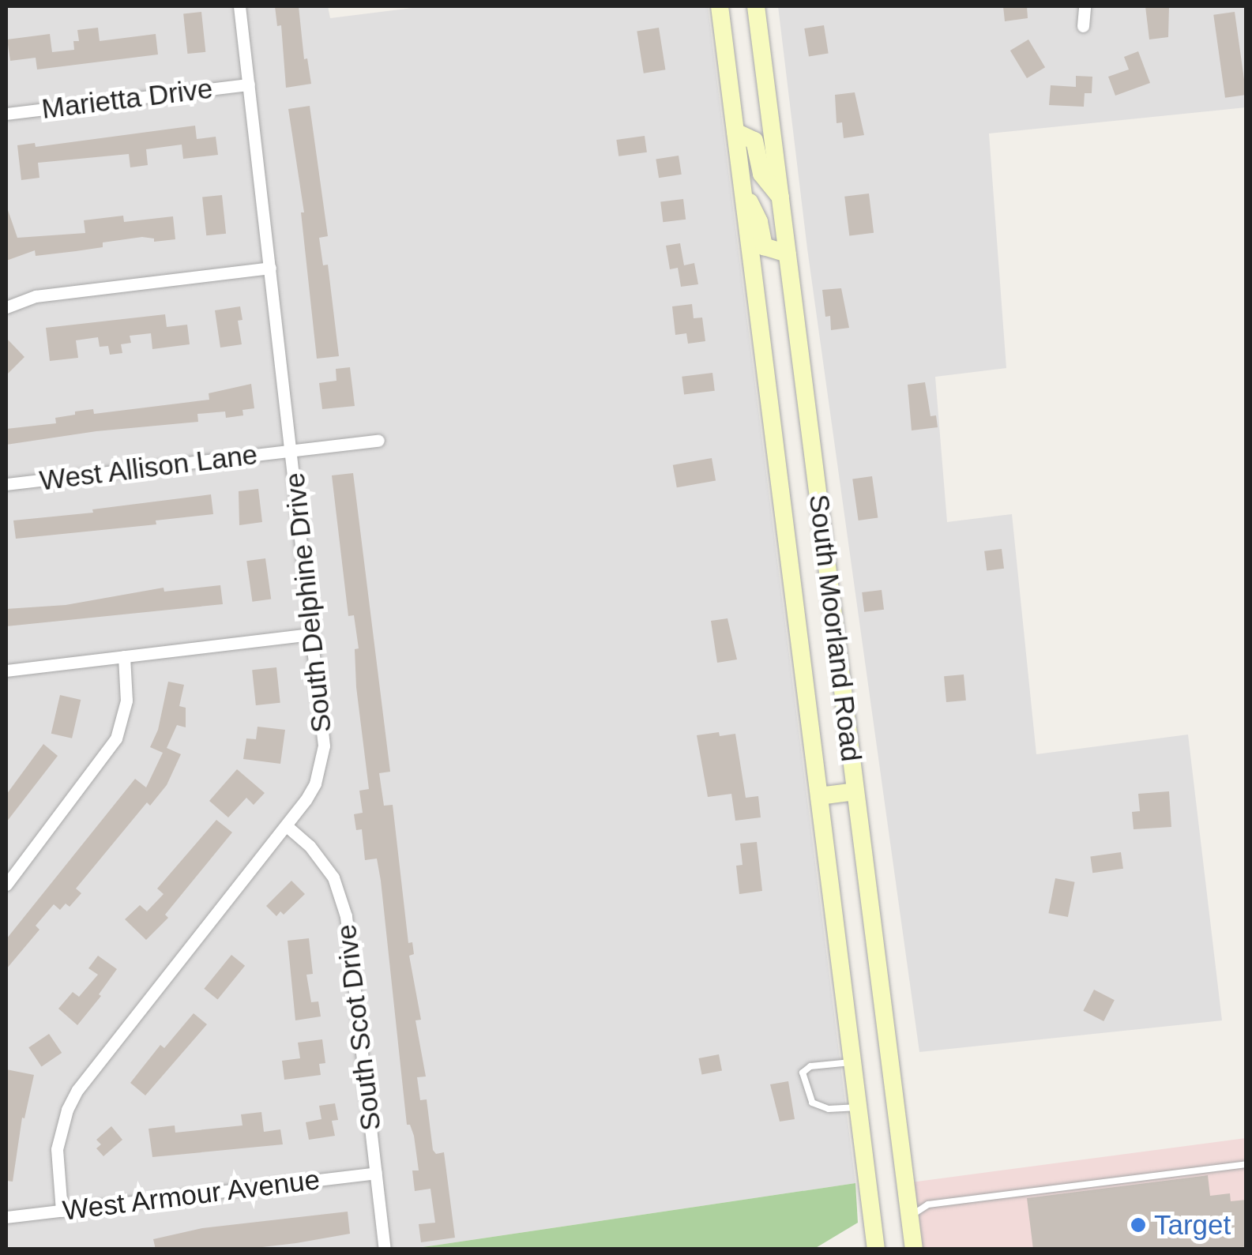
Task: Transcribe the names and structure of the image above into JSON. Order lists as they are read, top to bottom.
{
  "streets": {
    "main road": ["South Moorland Road"],
    "street": [
      "Marietta Drive",
      "West Allison Lane",
      "South Delphine Drive",
      "South Scot Drive",
      "West Armour Avenue"
    ]
  },
  "crossings": [
    ["Marietta Drive", "South Delphine Drive"],
    ["West Allison Lane", "South Delphine Drive"],
    ["South Delphine Drive", "South Scot Drive"],
    ["South Delphine Drive", "West Armour Avenue"],
    ["South Scot Drive", "West Armour Avenue"]
  ],
  "places": ["Target"]
}
